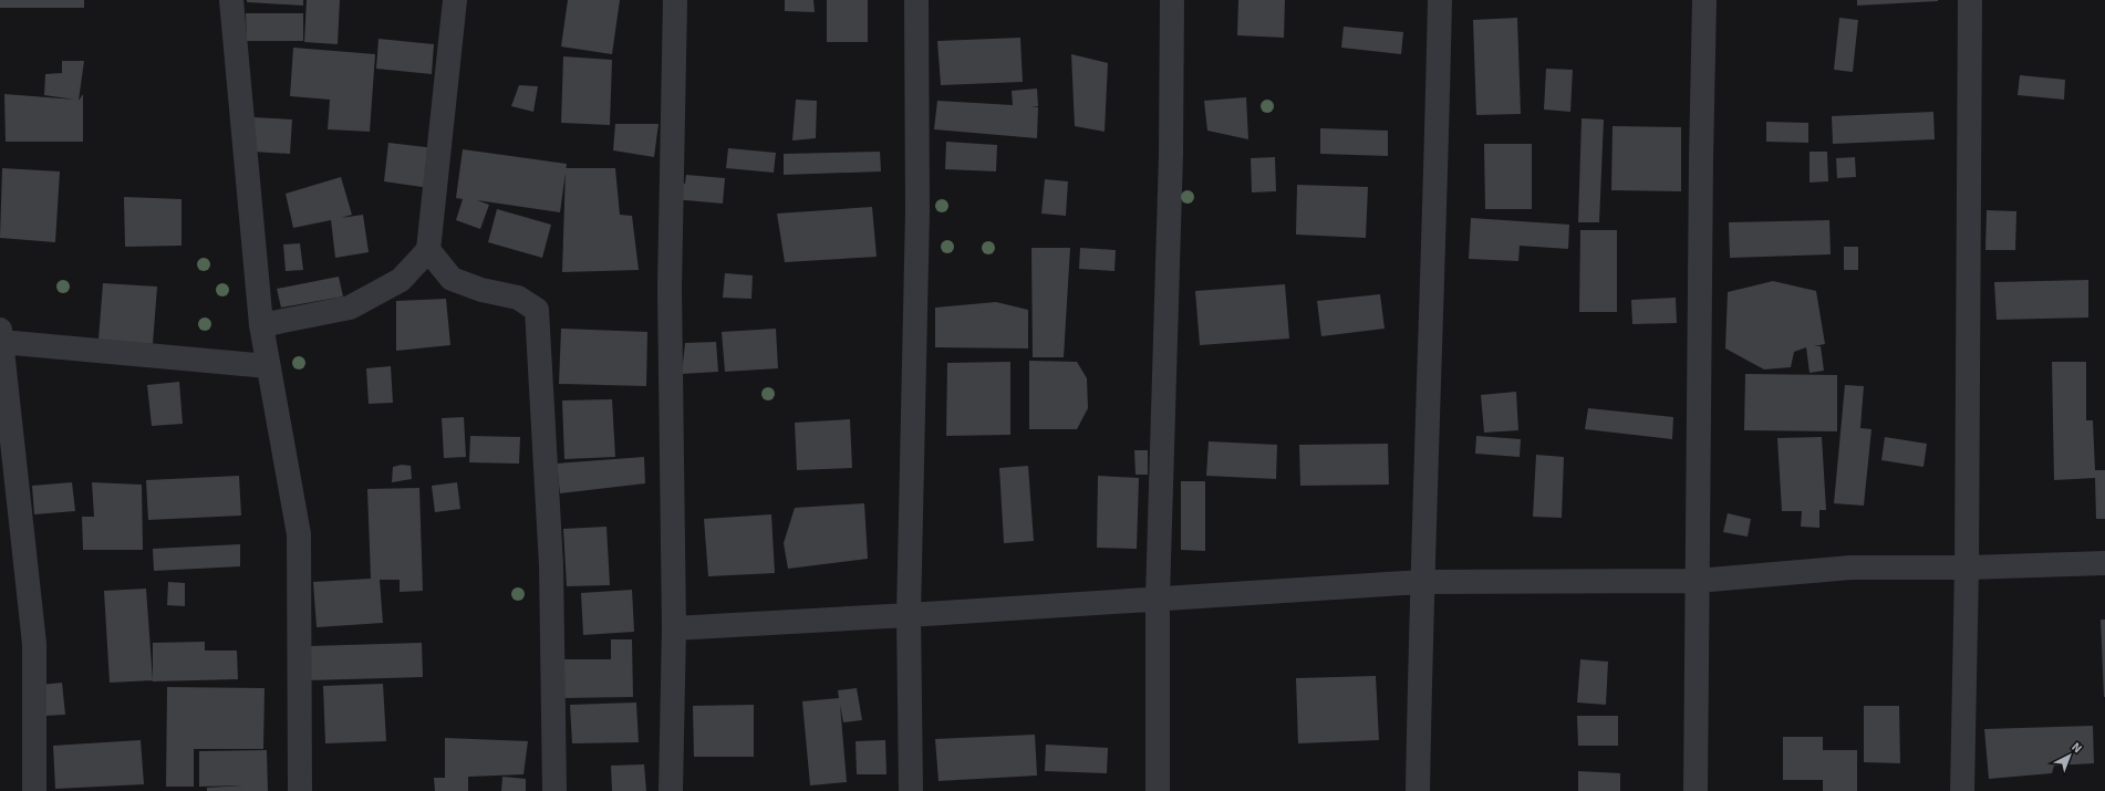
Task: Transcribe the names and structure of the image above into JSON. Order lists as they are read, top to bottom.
{
  "north": "top right"
}
